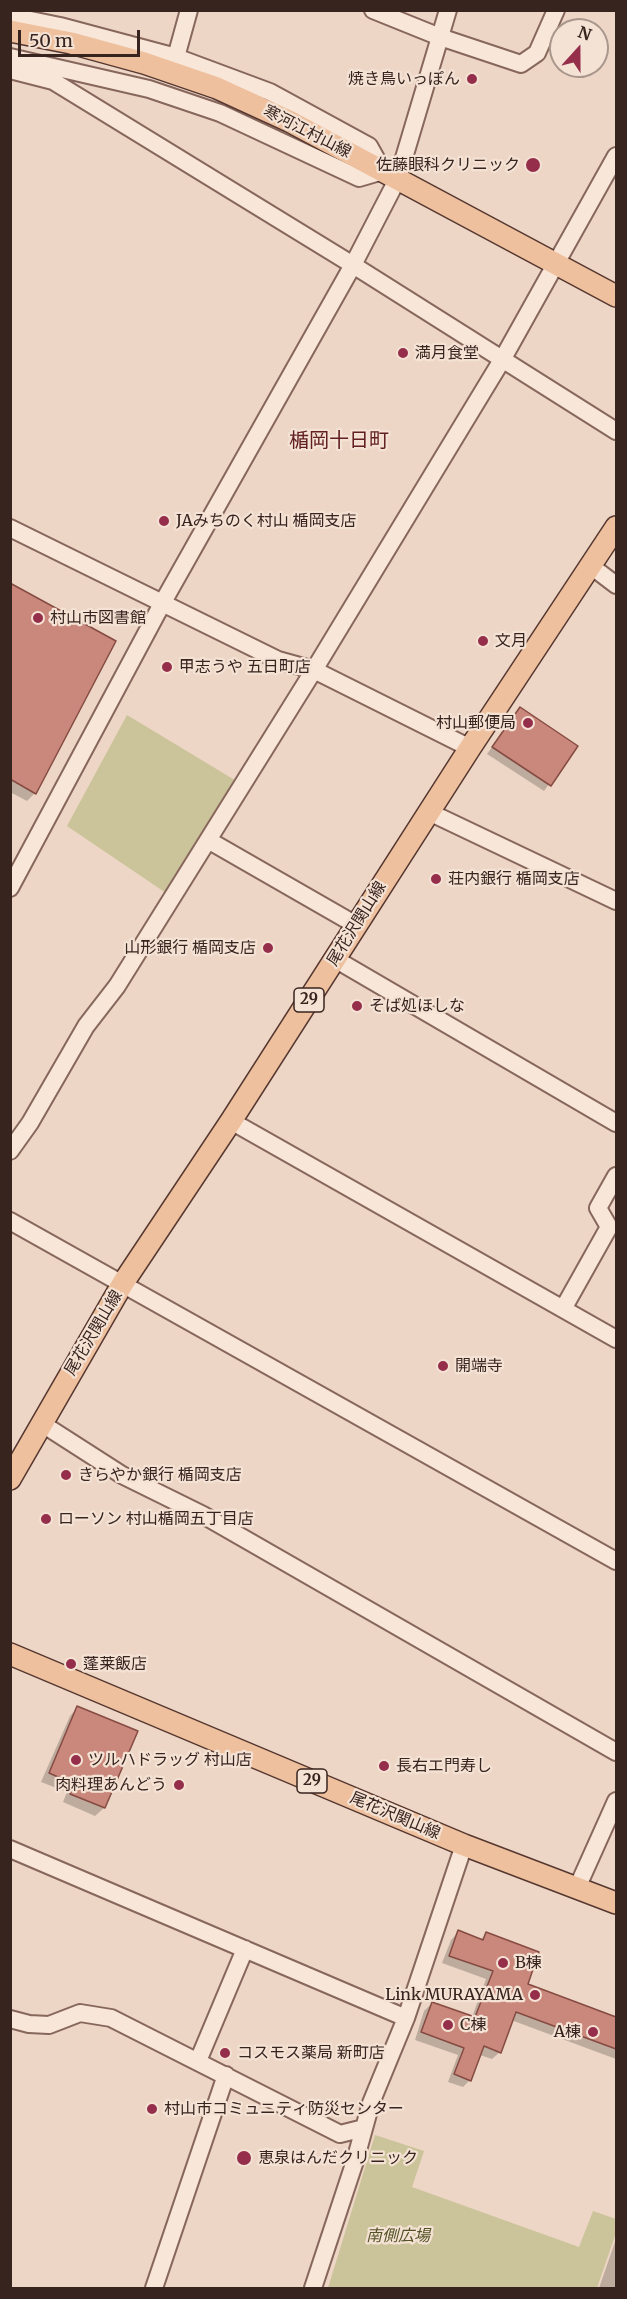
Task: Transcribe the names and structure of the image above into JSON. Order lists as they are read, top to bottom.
{
  "streets": {
    "main road": ["寒河江村山線", "尾花沢関山線", "29"]
  },
  "districts": ["楯岡十日町"],
  "parks": ["南側広場"],
  "places": [
    "焼き鳥いっぽん",
    "佐藤眼科クリニック",
    "満月食堂",
    "JAみちのく村山 楯岡支店",
    "村山市図書館",
    "文月",
    "甲志うや 五日町店",
    "村山郵便局",
    "荘内銀行 楯岡支店",
    "山形銀行 楯岡支店",
    "そば処ほしな",
    "開端寺",
    "きらやか銀行 楯岡支店",
    "ローソン 村山楯岡五丁目店",
    "蓬莱飯店",
    "ツルハドラッグ 村山店",
    "長右エ門寿し",
    "肉料理あんどう",
    "B棟",
    "Link MURAYAMA",
    "C棟",
    "A棟",
    "コスモス薬局 新町店",
    "村山市コミュニティ防災センター",
    "恵泉はんだクリニック"
  ],
  "scale_bar": "50 m",
  "north": "top"
}
